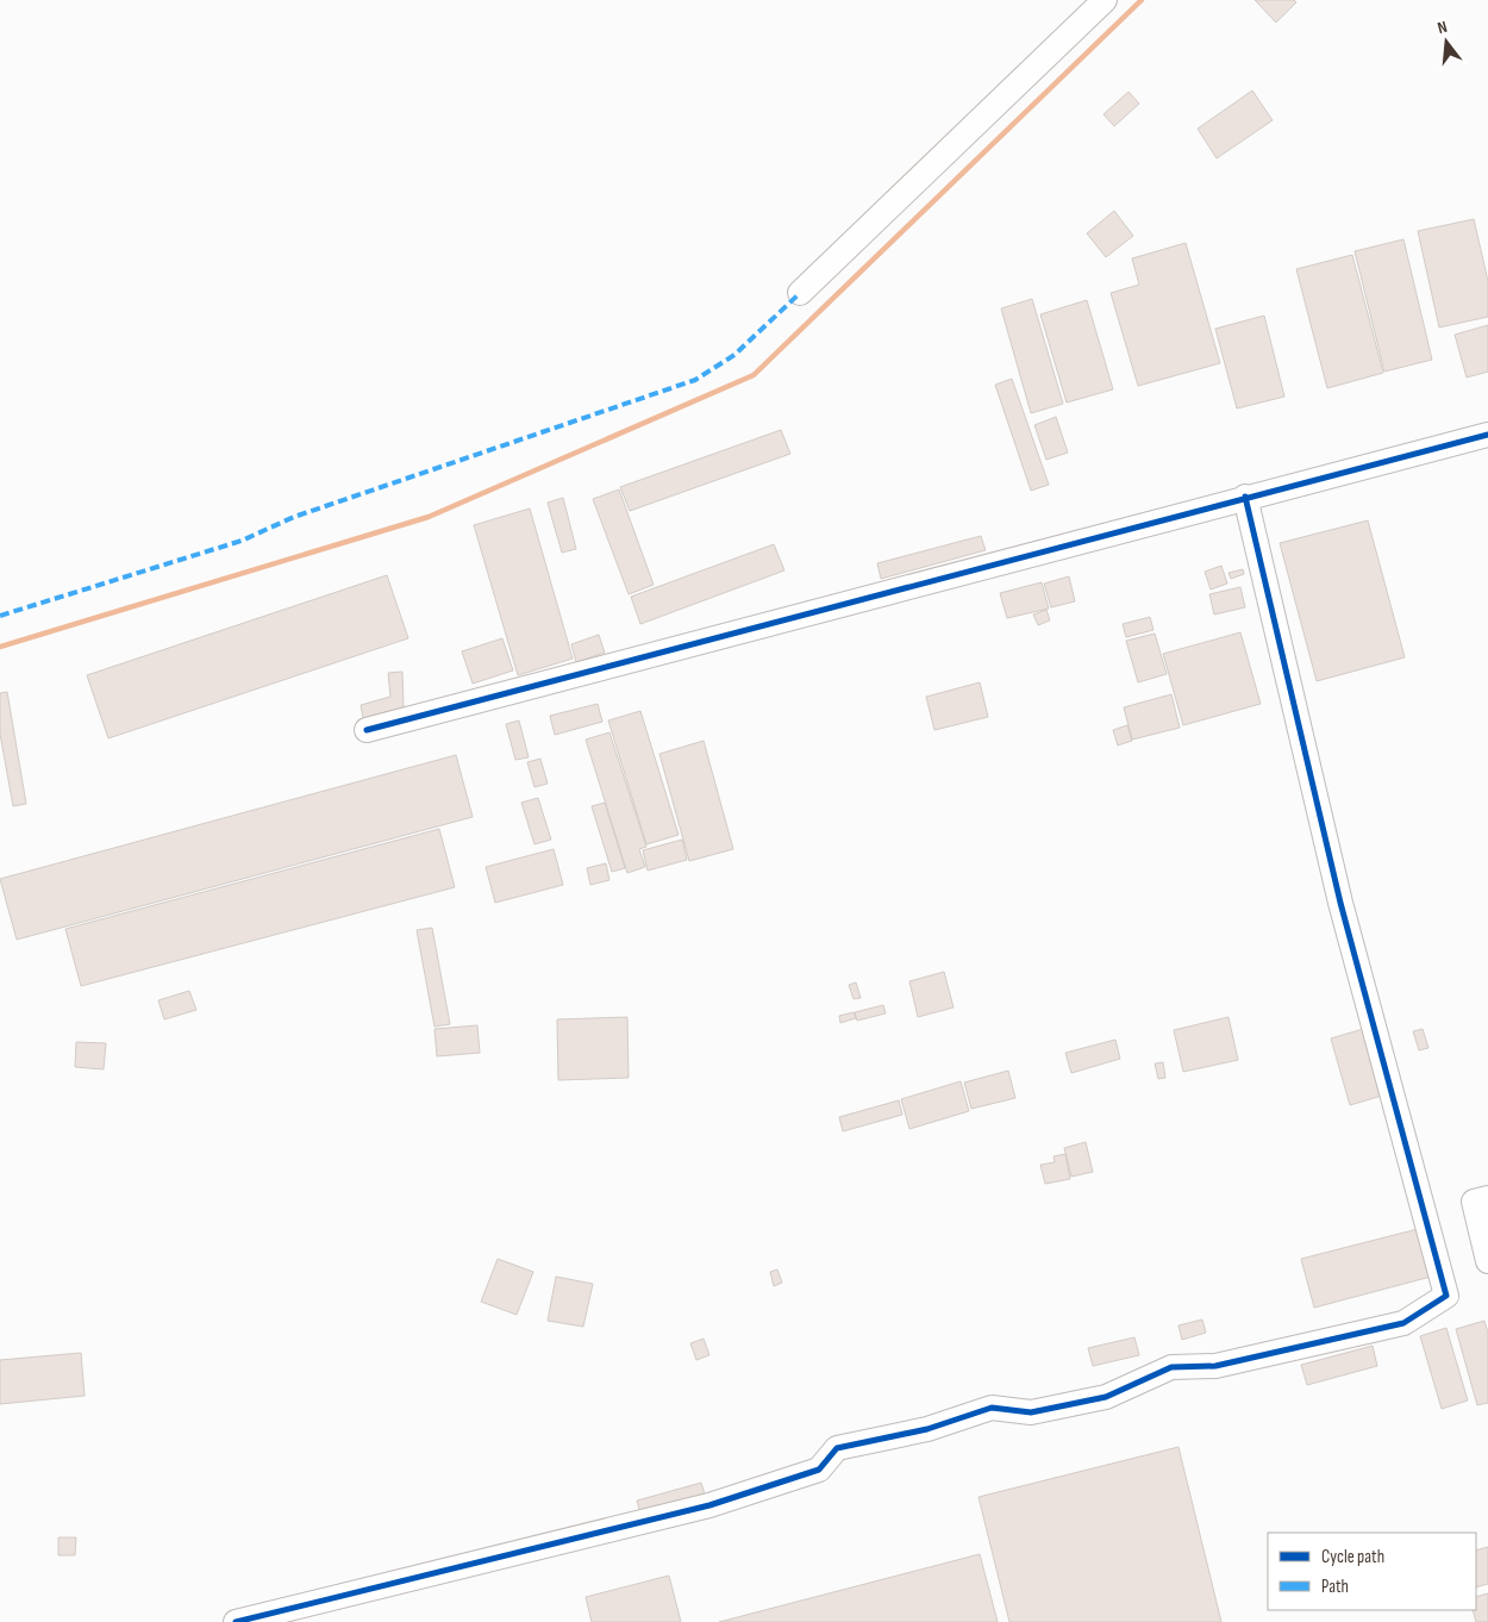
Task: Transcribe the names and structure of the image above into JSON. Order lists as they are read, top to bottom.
{
  "legend": ["Cycle path", "Path"],
  "north": "top"
}
